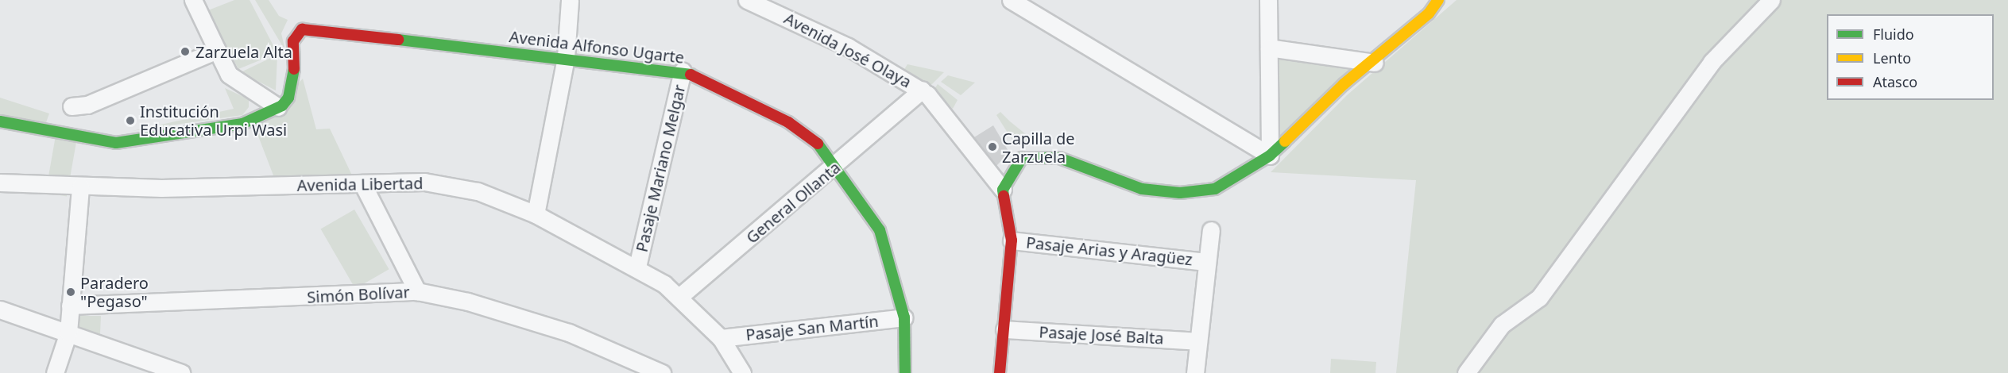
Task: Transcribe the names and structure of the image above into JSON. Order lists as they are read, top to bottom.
{
  "streets": {
    "street": [
      "Avenida Alfonso Ugarte",
      "Avenida José Olaya",
      "Pasaje Mariano Melgar",
      "Avenida Libertad",
      "General Ollanta",
      "Pasaje Arias y Aragüez",
      "Simón Bolívar",
      "Pasaje San Martín",
      "Pasaje José Balta"
    ]
  },
  "crossings": [
    ["Avenida Alfonso Ugarte", "Pasaje Mariano Melgar"],
    ["Avenida Alfonso Ugarte", "General Ollanta"],
    ["Avenida Alfonso Ugarte", "Pasaje San Martín"],
    ["Avenida José Olaya", "General Ollanta"],
    ["Pasaje Mariano Melgar", "Avenida Libertad"],
    ["Avenida Libertad", "General Ollanta"],
    ["Avenida Libertad", "Pasaje San Martín"]
  ],
  "places": [
    "Zarzuela Alta",
    "Institución Educativa Urpi Wasi",
    "Capilla de Zarzuela",
    "Paradero \"Pegaso\""
  ],
  "legend": ["Fluido", "Lento", "Atasco"]
}
